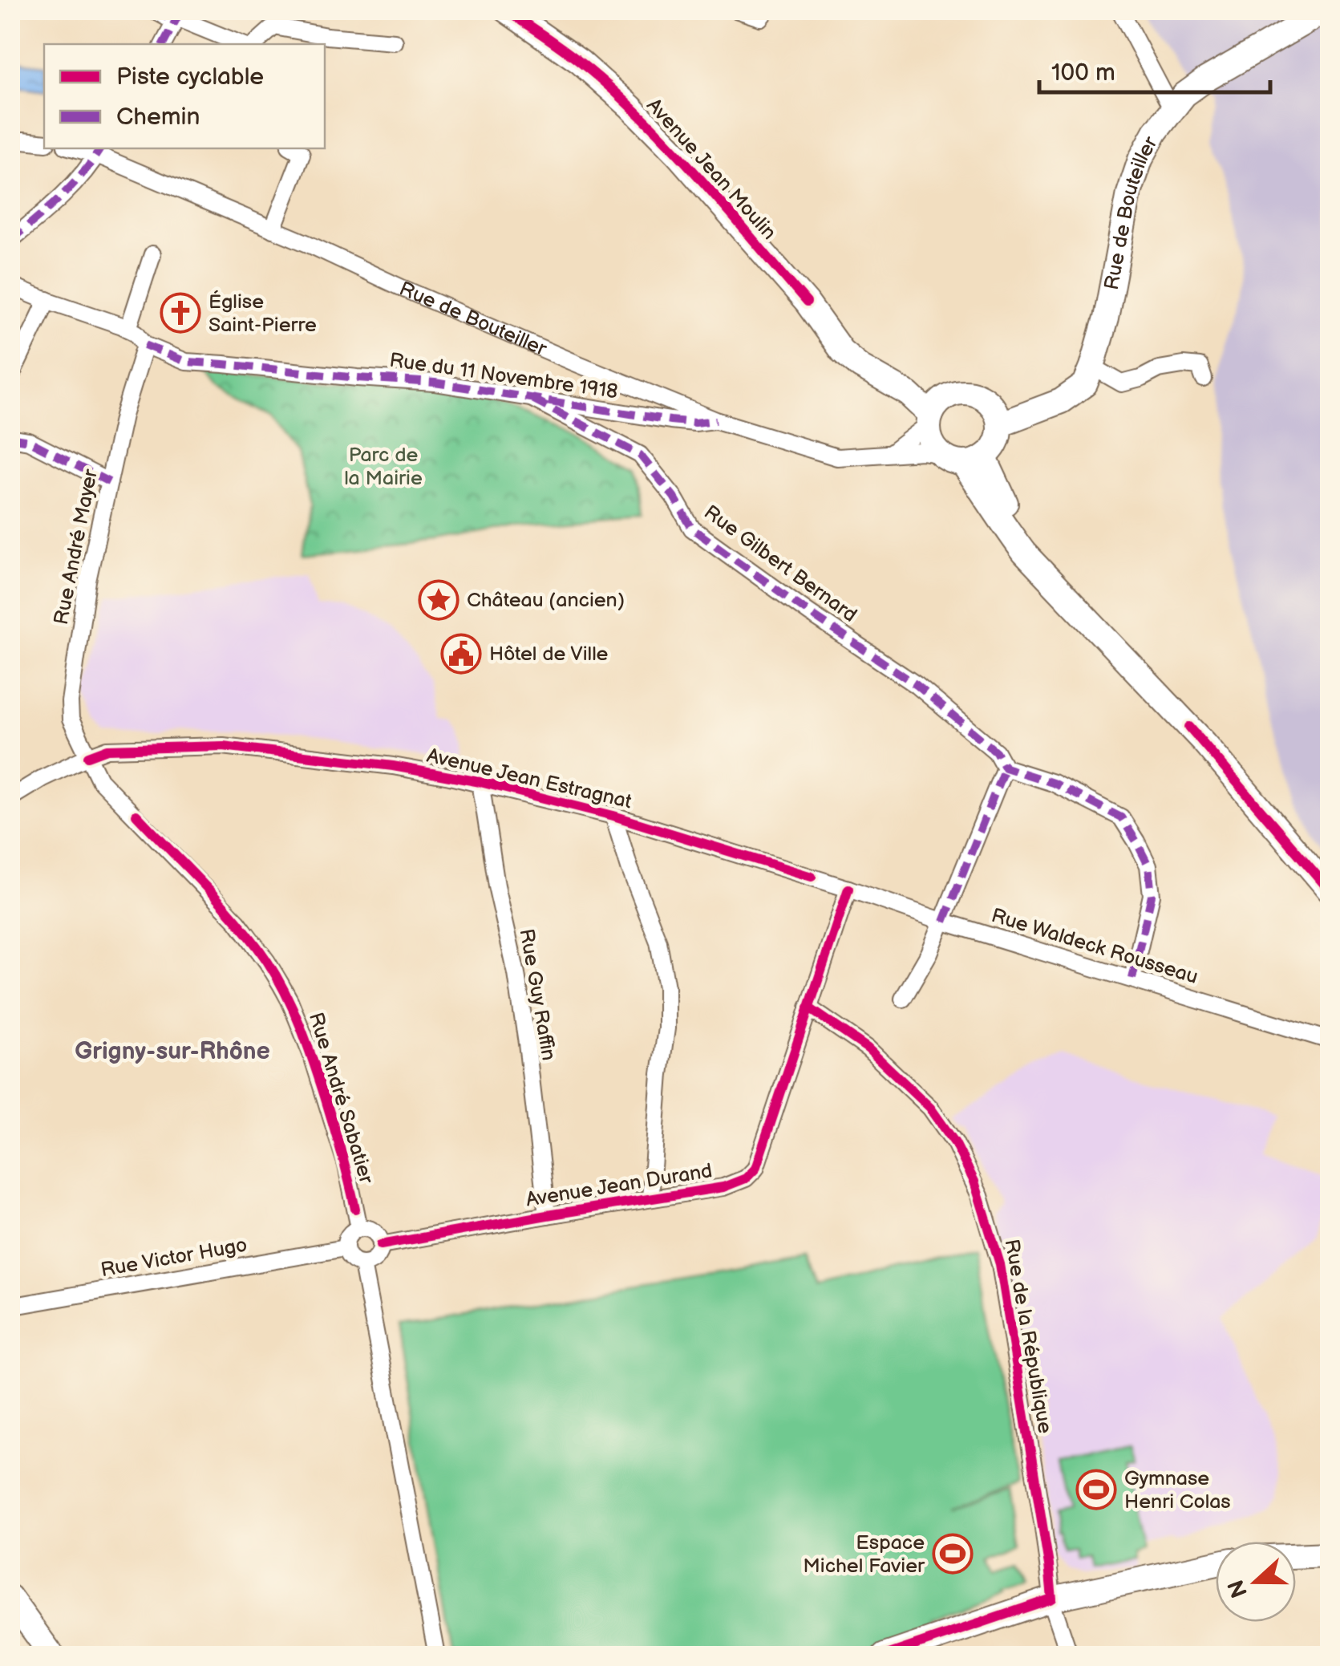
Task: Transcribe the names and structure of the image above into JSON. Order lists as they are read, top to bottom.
{
  "streets": {
    "main road": ["Avenue Jean Moulin", "Rue de Bouteiller"],
    "street": [
      "Rue du 11 Novembre 1918",
      "Rue André Mayer",
      "Rue Gilbert Bernard",
      "Avenue Jean Estragnat",
      "Rue Waldeck Rousseau",
      "Rue Guy Raffin",
      "Rue André Sabatier",
      "Avenue Jean Durand",
      "Rue Victor Hugo",
      "Rue de la République"
    ]
  },
  "crossings": [
    ["Avenue Jean Moulin", "Rue de Bouteiller"],
    ["Rue de Bouteiller", "Rue du 11 Novembre 1918"],
    ["Rue du 11 Novembre 1918", "Rue André Mayer"],
    ["Rue du 11 Novembre 1918", "Rue Gilbert Bernard"],
    ["Rue André Mayer", "Avenue Jean Estragnat"],
    ["Rue André Mayer", "Rue André Sabatier"],
    ["Avenue Jean Estragnat", "Rue Waldeck Rousseau"],
    ["Avenue Jean Estragnat", "Rue Guy Raffin"],
    ["Avenue Jean Estragnat", "Rue André Sabatier"],
    ["Avenue Jean Estragnat", "Avenue Jean Durand"],
    ["Rue Waldeck Rousseau", "Avenue Jean Durand"],
    ["Rue Guy Raffin", "Avenue Jean Durand"],
    ["Rue André Sabatier", "Avenue Jean Durand"],
    ["Rue André Sabatier", "Rue Victor Hugo"],
    ["Avenue Jean Durand", "Rue Victor Hugo"],
    ["Avenue Jean Durand", "Rue de la République"]
  ],
  "districts": ["Grigny-sur-Rhône"],
  "parks": ["Parc de la Mairie"],
  "places": {
    "church": ["Église Saint-Pierre"],
    "place": ["Château (ancien)"],
    "public building": ["Hôtel de Ville"],
    "sports": ["Gymnase Henri Colas", "Espace Michel Favier"]
  },
  "legend": ["Piste cyclable", "Chemin"],
  "scale_bar": "100 m",
  "north": "left"
}
